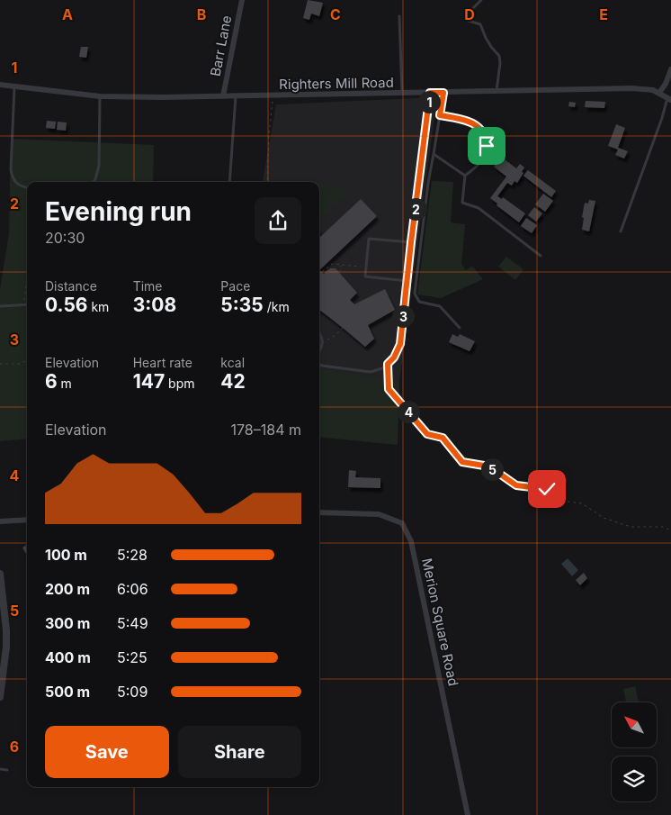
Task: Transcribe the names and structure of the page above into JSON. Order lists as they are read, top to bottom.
{
  "streets": {
    "street": ["Barr Lane", "Righters Mill Road", "Merion Square Road"]
  },
  "crossings": [
    ["Barr Lane", "Righters Mill Road"]
  ],
  "north": "top left",
  "page": {
    "pins": [
      "1",
      "2",
      "3",
      "4",
      "5"
    ],
    "heading": ["Evening run", "20:30"],
    "stats": [
      ["Distance", "0.56 km"],
      ["Time", "3:08"],
      ["Pace", "5:35 /km"],
      ["Elevation", "6 m"],
      ["Heart rate", "147 bpm"],
      ["kcal", "42"]
    ],
    "chart": ["Elevation", "178–184 m"],
    "list": [
      {
        "name": "100 m",
        "note": "5:28"
      },
      {
        "name": "200 m",
        "note": "6:06"
      },
      {
        "name": "300 m",
        "note": "5:49"
      },
      {
        "name": "400 m",
        "note": "5:25"
      },
      {
        "name": "500 m",
        "note": "5:09"
      }
    ],
    "buttons": ["Save", "Share"]
  },
  "grid": {
    "columns": [
      "A",
      "B",
      "C",
      "D",
      "E"
    ],
    "rows": [
      "1",
      "2",
      "3",
      "4",
      "5",
      "6"
    ]
  }
}
